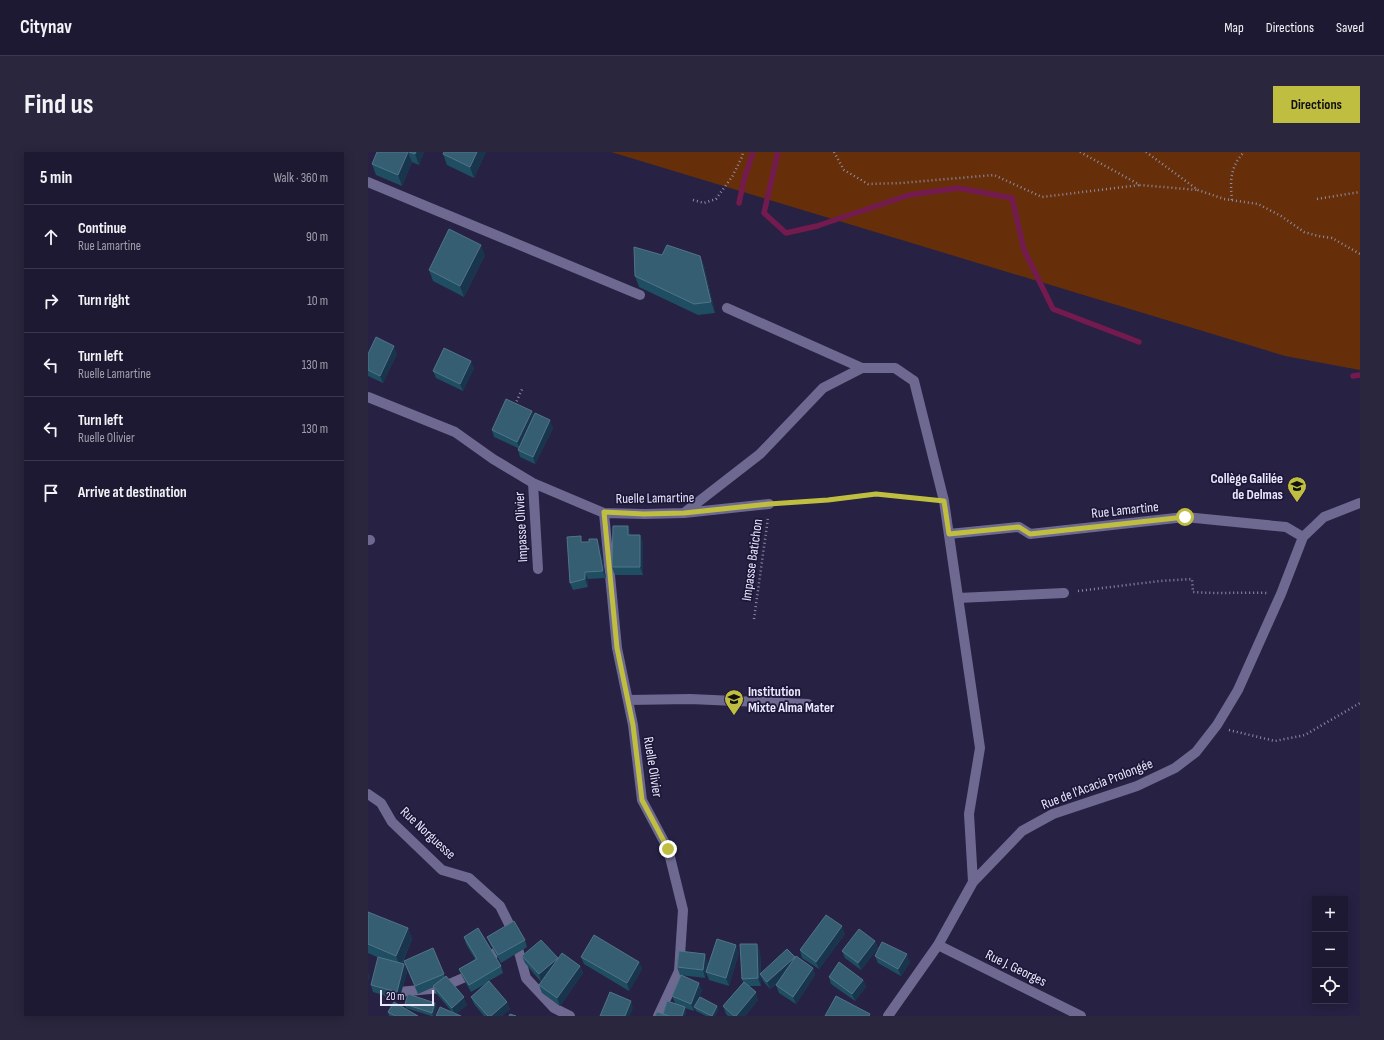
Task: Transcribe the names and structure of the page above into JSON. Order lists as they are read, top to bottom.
{
  "streets": {
    "street": [
      "Ruelle Lamartine",
      "Rue Lamartine",
      "Impasse Olivier",
      "Ruelle Olivier",
      "Rue de l'Acacia Prolongée",
      "Rue Norguesse",
      "Rue J. Georges"
    ],
    "path": ["Impasse Batichon"]
  },
  "crossings": [
    ["Ruelle Lamartine", "Impasse Olivier"],
    ["Ruelle Lamartine", "Impasse Batichon"],
    ["Ruelle Lamartine", "Ruelle Olivier"],
    ["Rue Lamartine", "Rue de l'Acacia Prolongée"],
    ["Rue de l'Acacia Prolongée", "Rue J. Georges"]
  ],
  "places": {
    "school or university": ["Collège Galilée de Delmas", "Institution Mixte Alma Mater"]
  },
  "scale_bar": "20 m",
  "page": {
    "header": "Citynav",
    "nav": ["Map", "Directions", "Saved"],
    "buttons": "Directions",
    "title": "Find us",
    "heading": ["5 min", "Walk · 360 m"],
    "list": [
      ["Continue", "Rue Lamartine", "90 m"],
      ["Turn right", "10 m"],
      ["Turn left", "Ruelle Lamartine", "130 m"],
      ["Turn left", "Ruelle Olivier", "130 m"],
      "Arrive at destination"
    ],
    "map_buttons": ["+", "−"],
    "scale": "20 m"
  }
}
